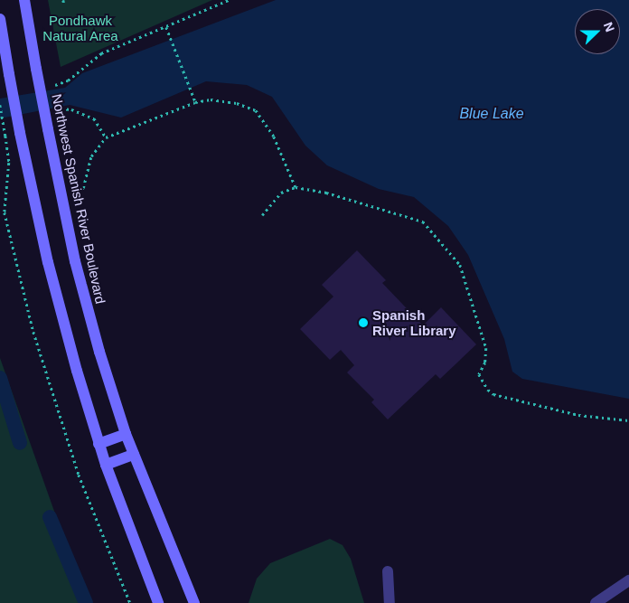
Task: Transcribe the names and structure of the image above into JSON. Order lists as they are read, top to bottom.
{
  "streets": {
    "main road": ["Northwest Spanish River Boulevard"]
  },
  "water": ["Blue Lake"],
  "parks": ["Pondhawk Natural Area"],
  "places": ["Spanish River Library"],
  "north": "right"
}
